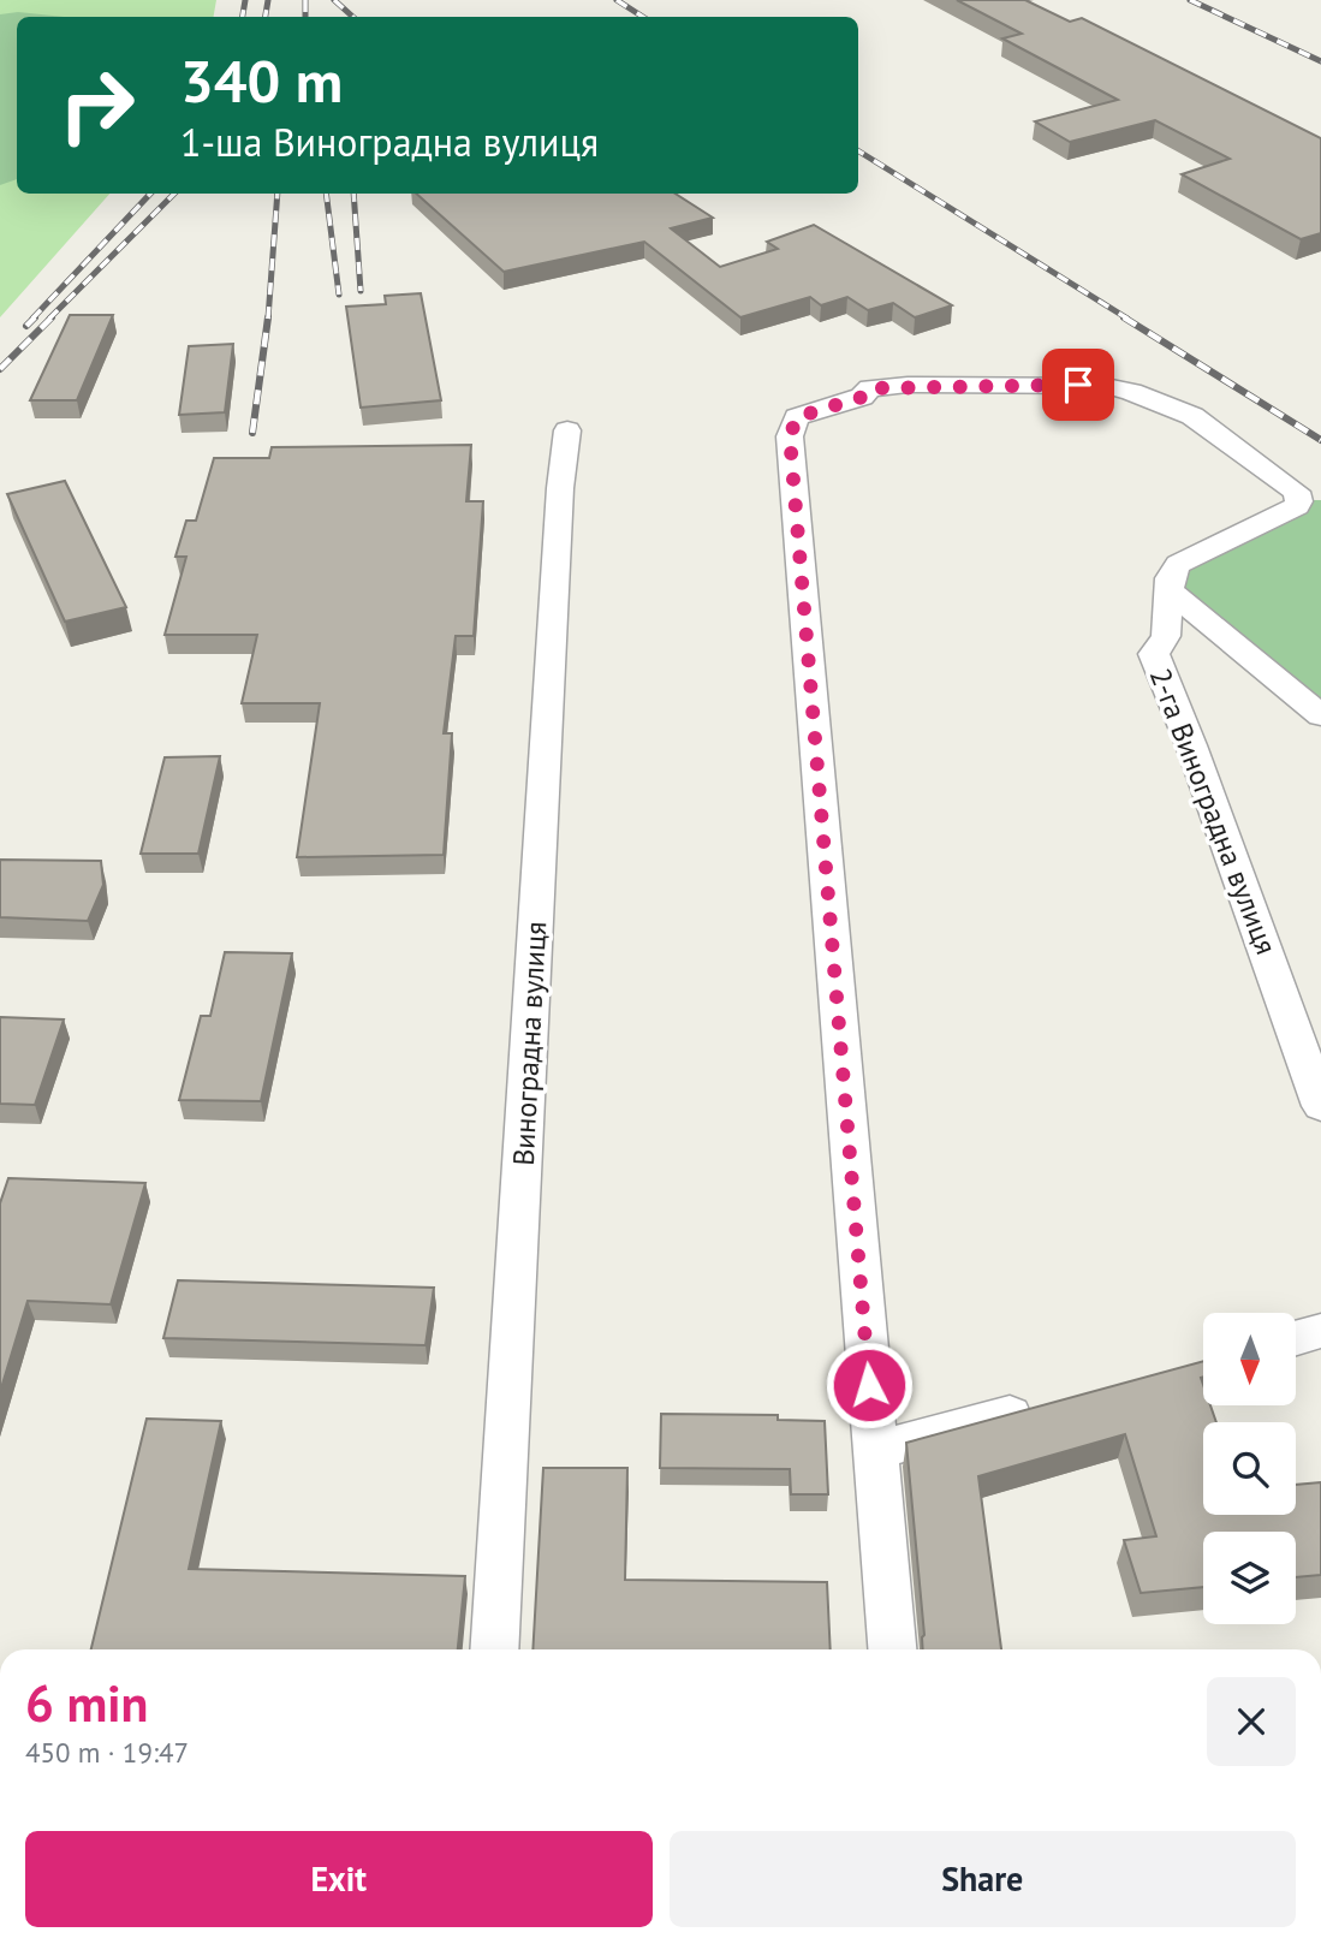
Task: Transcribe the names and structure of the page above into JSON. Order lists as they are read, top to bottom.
{
  "streets": {
    "street": ["2-га Виноградна вулиця", "Виноградна вулиця"]
  },
  "north": "bottom",
  "page": {
    "turn": ["340 m", "1-ша Виноградна вулиця"],
    "heading": ["6 min", "450 m · 19:47"],
    "buttons": ["Exit", "Share"]
  }
}
